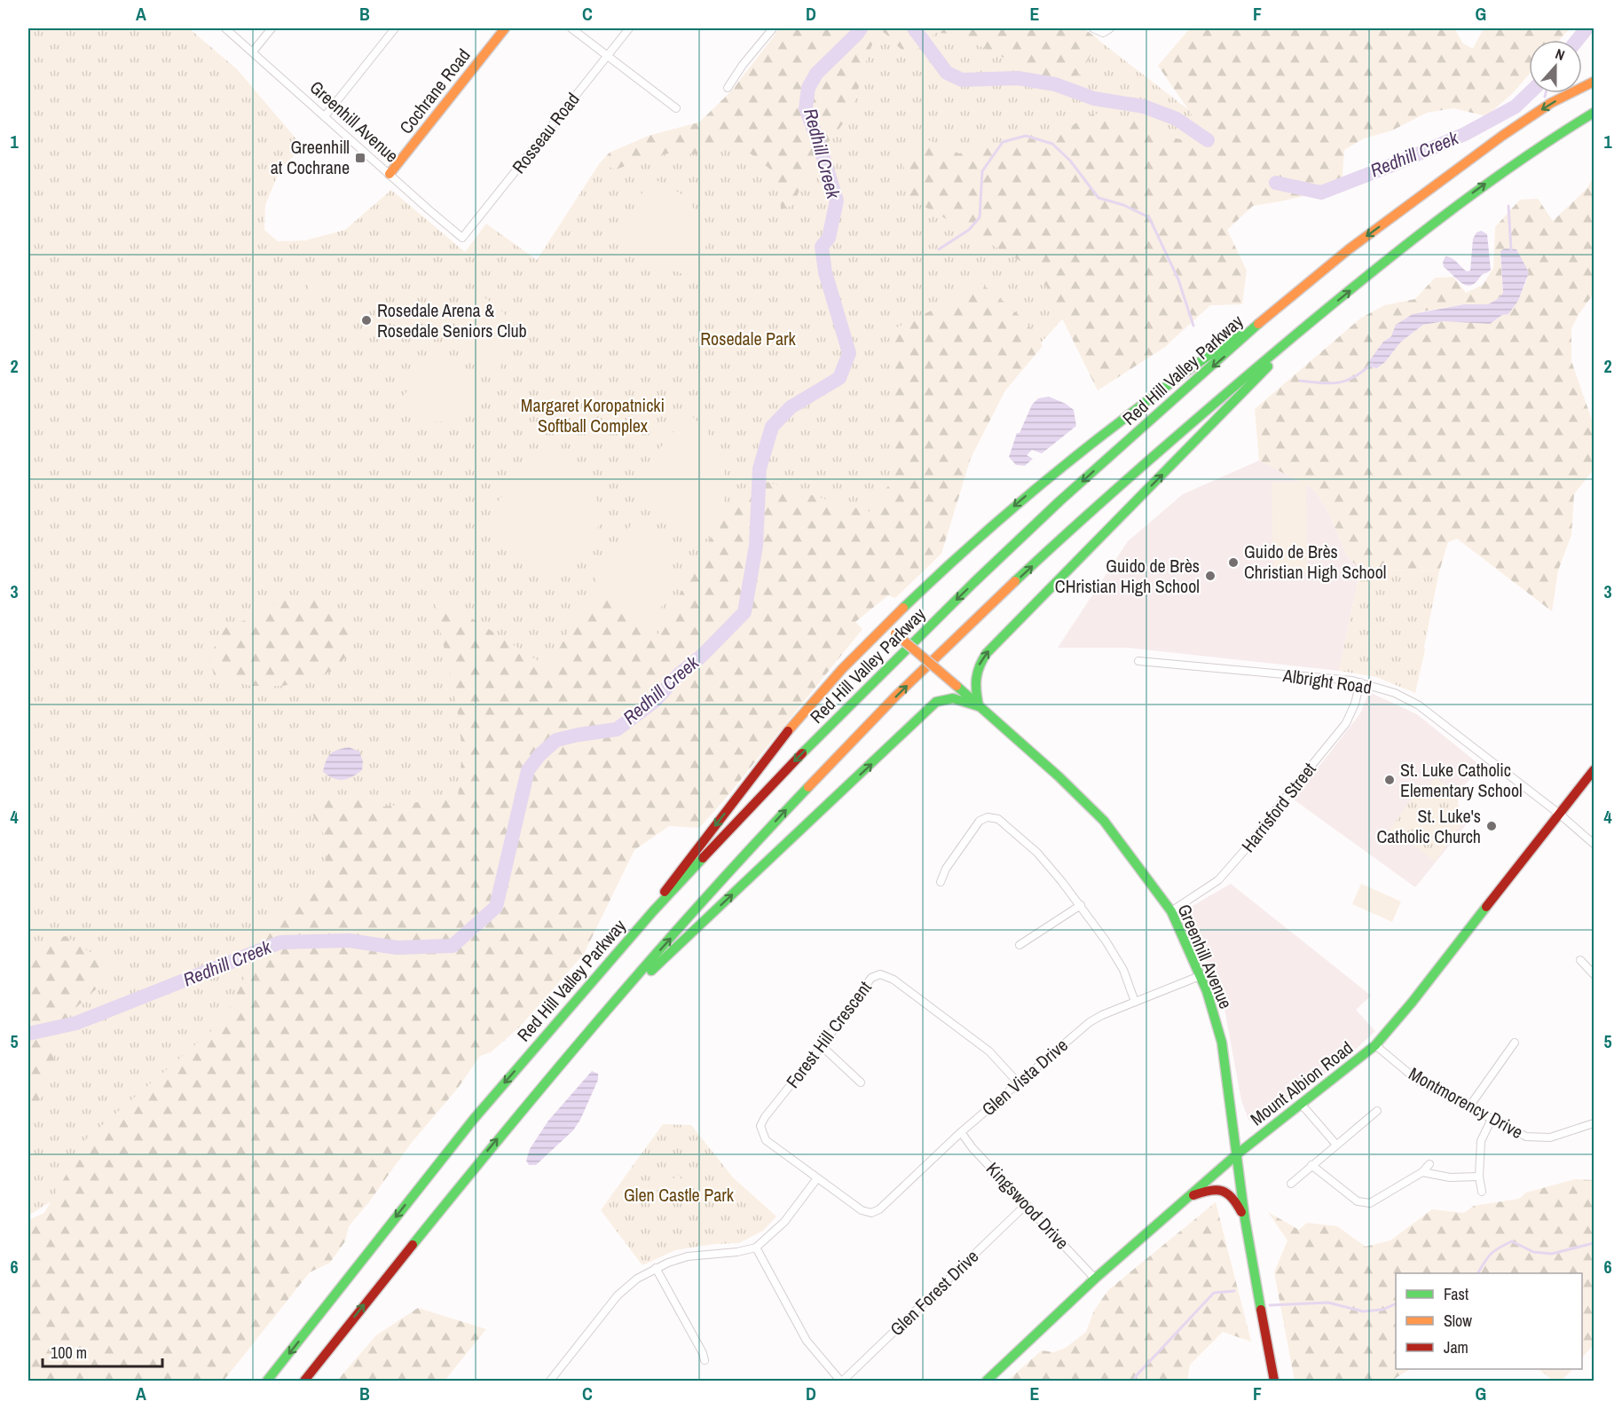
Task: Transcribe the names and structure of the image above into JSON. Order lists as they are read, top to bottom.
{
  "streets": {
    "main road": [
      "Cochrane Road",
      "Greenhill Avenue",
      "Red Hill Valley Parkway",
      "Mount Albion Road"
    ],
    "street": [
      "Rosseau Road",
      "Albright Road",
      "Harrisford Street",
      "Forest Hill Crescent",
      "Glen Vista Drive",
      "Montmorency Drive",
      "Kingswood Drive",
      "Glen Forest Drive"
    ]
  },
  "crossings": [
    ["Cochrane Road", "Greenhill Avenue"],
    ["Greenhill Avenue", "Rosseau Road"],
    ["Greenhill Avenue", "Harrisford Street"],
    ["Greenhill Avenue", "Glen Vista Drive"],
    ["Greenhill Avenue", "Mount Albion Road"],
    ["Albright Road", "Harrisford Street"],
    ["Albright Road", "Mount Albion Road"],
    ["Forest Hill Crescent", "Glen Vista Drive"],
    ["Glen Vista Drive", "Kingswood Drive"],
    ["Mount Albion Road", "Montmorency Drive"],
    ["Mount Albion Road", "Kingswood Drive"],
    ["Kingswood Drive", "Glen Forest Drive"]
  ],
  "water": ["Redhill Creek"],
  "parks": ["Rosedale Park", "Margaret Koropatnicki Softball Complex", "Glen Castle Park"],
  "places": {
    "transit": ["Greenhill at Cochrane"],
    "other": [
      "Rosedale Arena & Rosedale Seniors Club",
      "Guido de Brès Christian High School",
      "Guido de Brès CHristian High School",
      "St. Luke Catholic Elementary School",
      "St. Luke's Catholic Church"
    ]
  },
  "legend": ["Fast", "Slow", "Jam"],
  "scale_bar": "100 m",
  "north": "top",
  "grid": {
    "columns": [
      "A",
      "B",
      "C",
      "D",
      "E",
      "F",
      "G"
    ],
    "rows": [
      "1",
      "2",
      "3",
      "4",
      "5",
      "6"
    ]
  }
}
